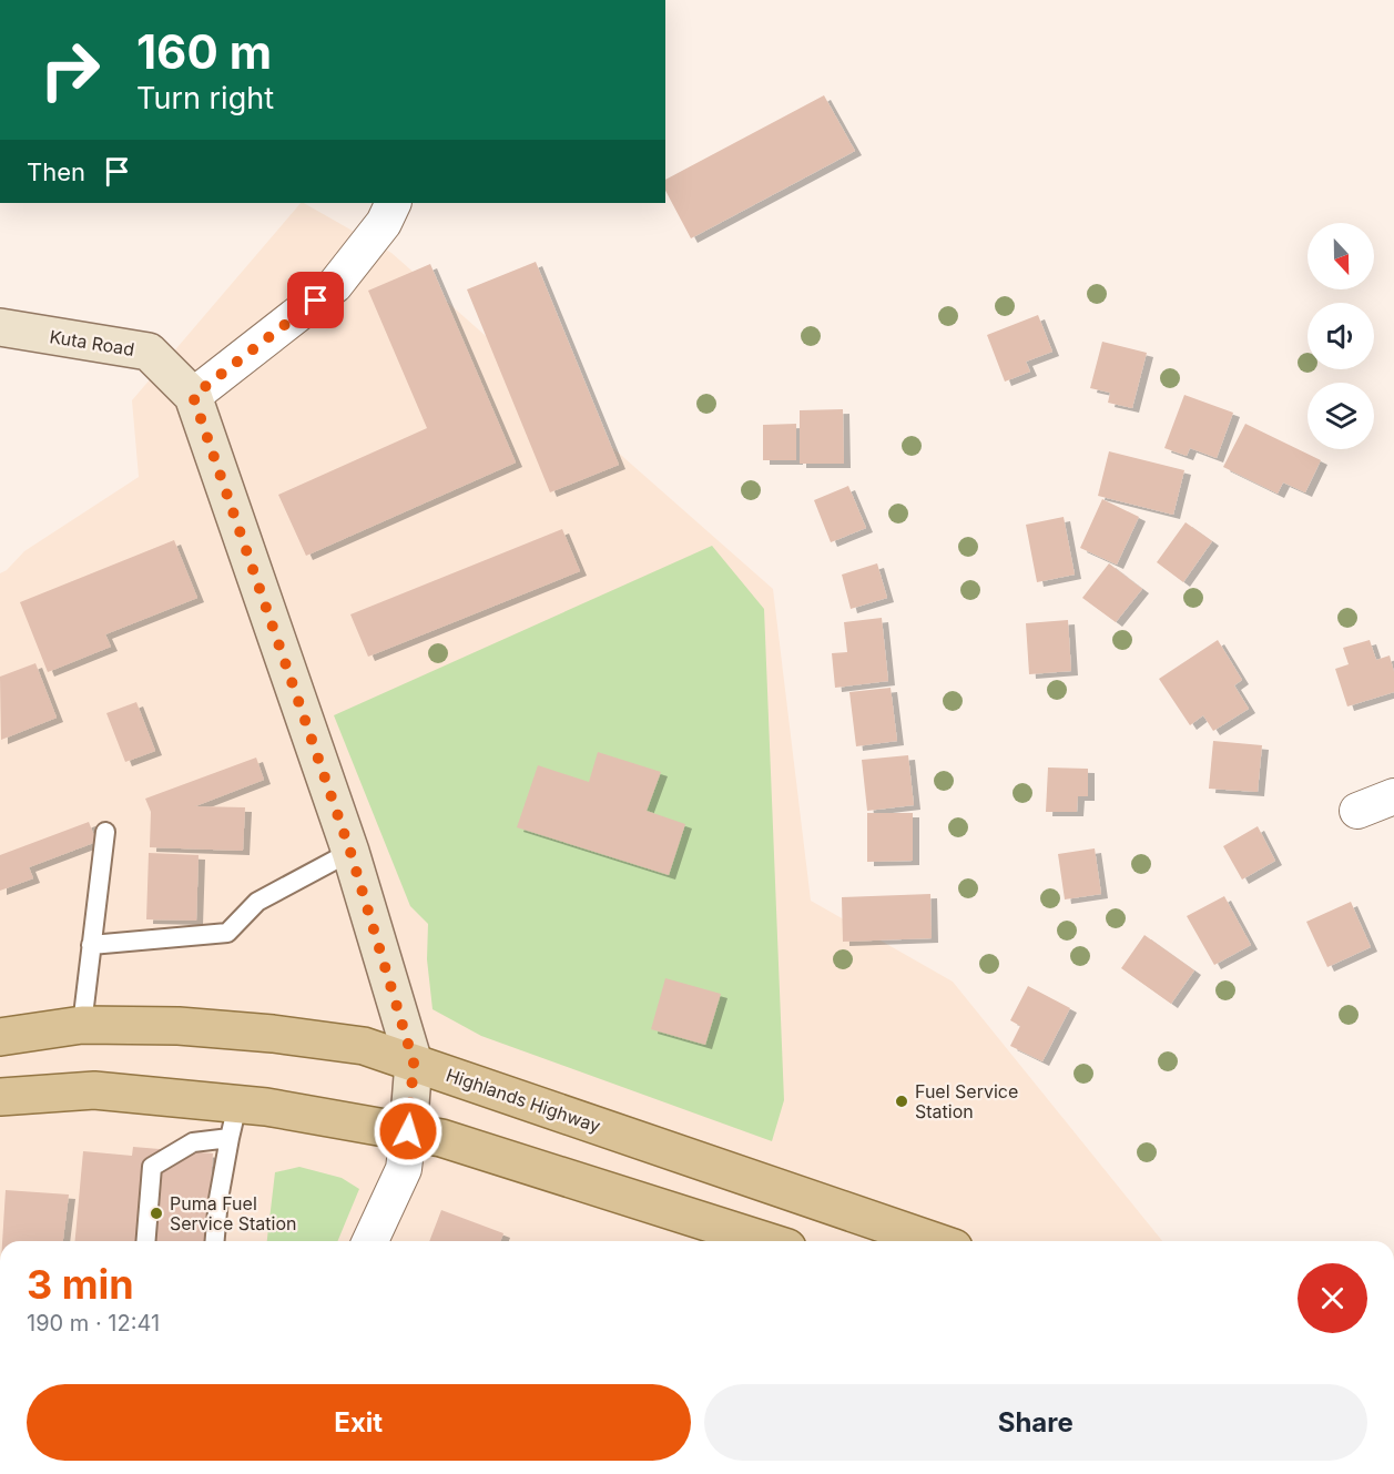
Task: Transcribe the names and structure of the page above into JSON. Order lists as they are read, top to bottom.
{
  "streets": {
    "main road": ["Highlands Highway"],
    "street": ["Kuta Road"]
  },
  "crossings": [
    ["Kuta Road", "Highlands Highway"]
  ],
  "places": ["Fuel Service Station", "Puma Fuel Service Station"],
  "north": "bottom",
  "page": {
    "turn": ["160 m", "Turn right"],
    "then": "Then",
    "heading": ["3 min", "190 m · 12:41"],
    "buttons": ["Exit", "Share"]
  }
}
